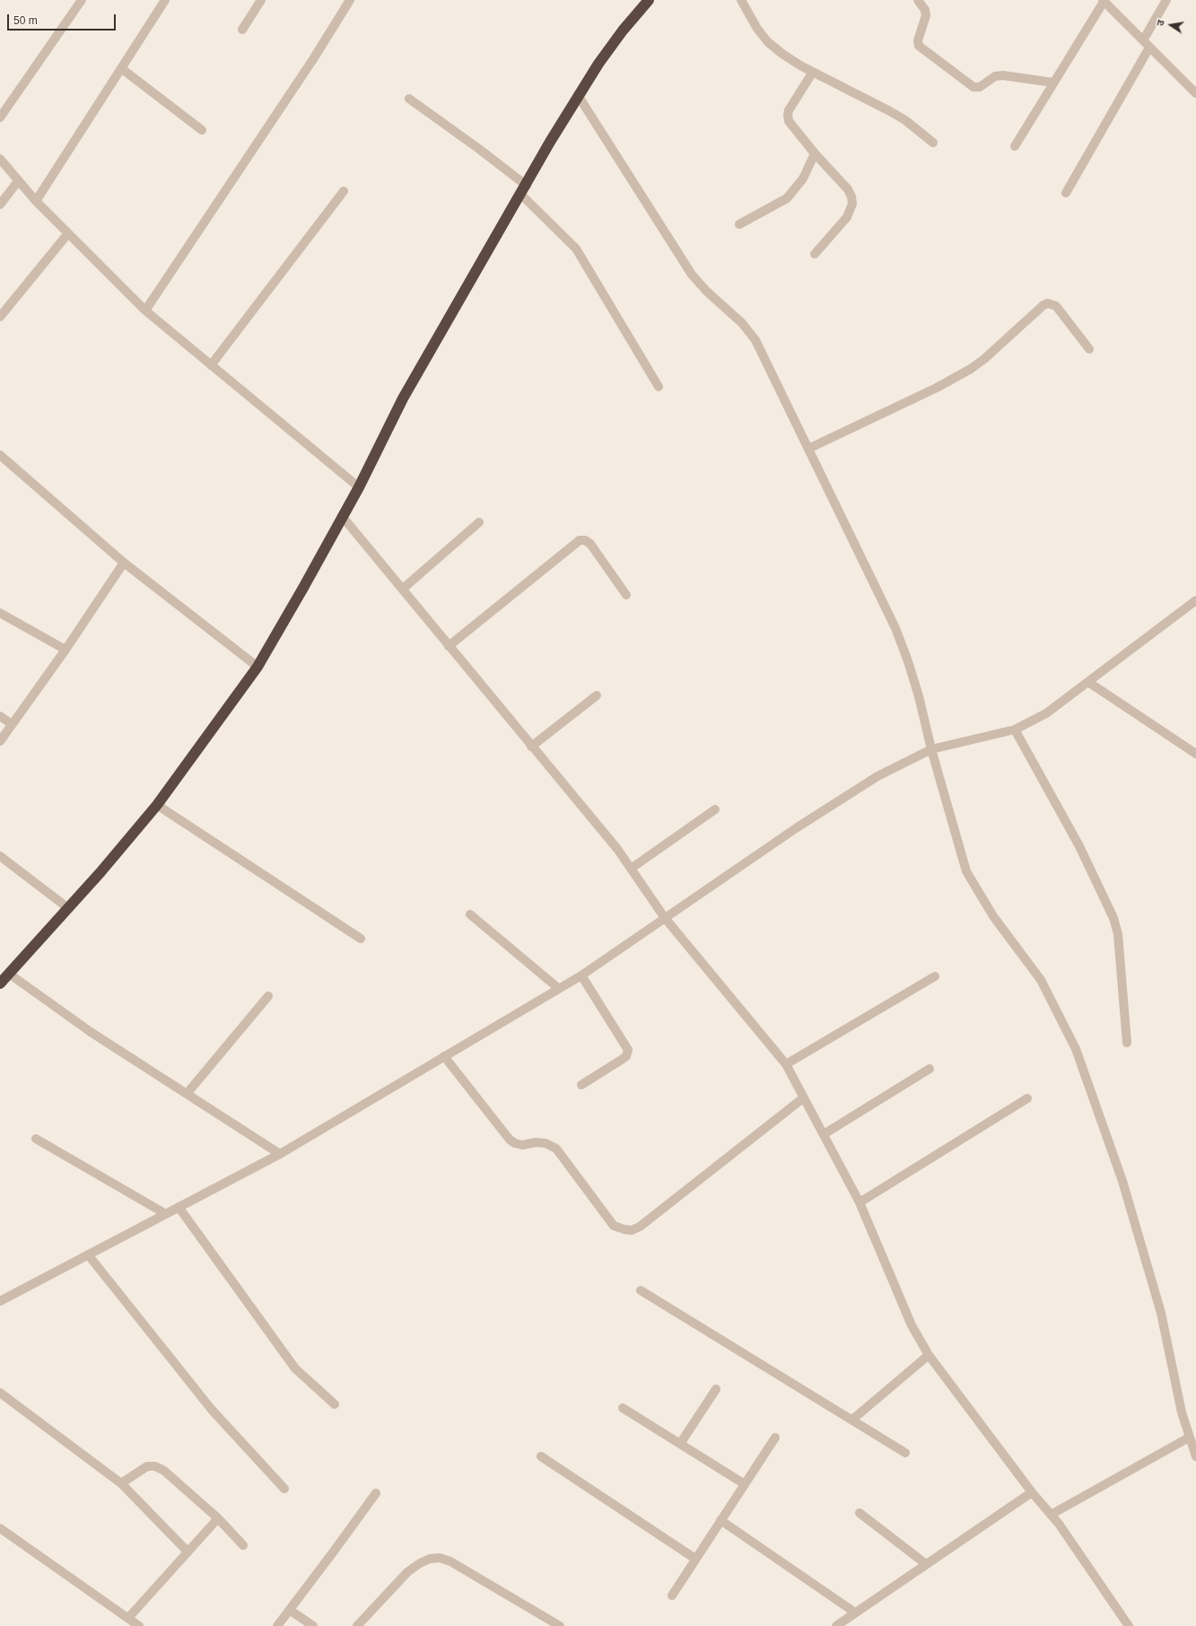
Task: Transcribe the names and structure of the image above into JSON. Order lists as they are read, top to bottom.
{
  "scale_bar": "50 m",
  "north": "left"
}
